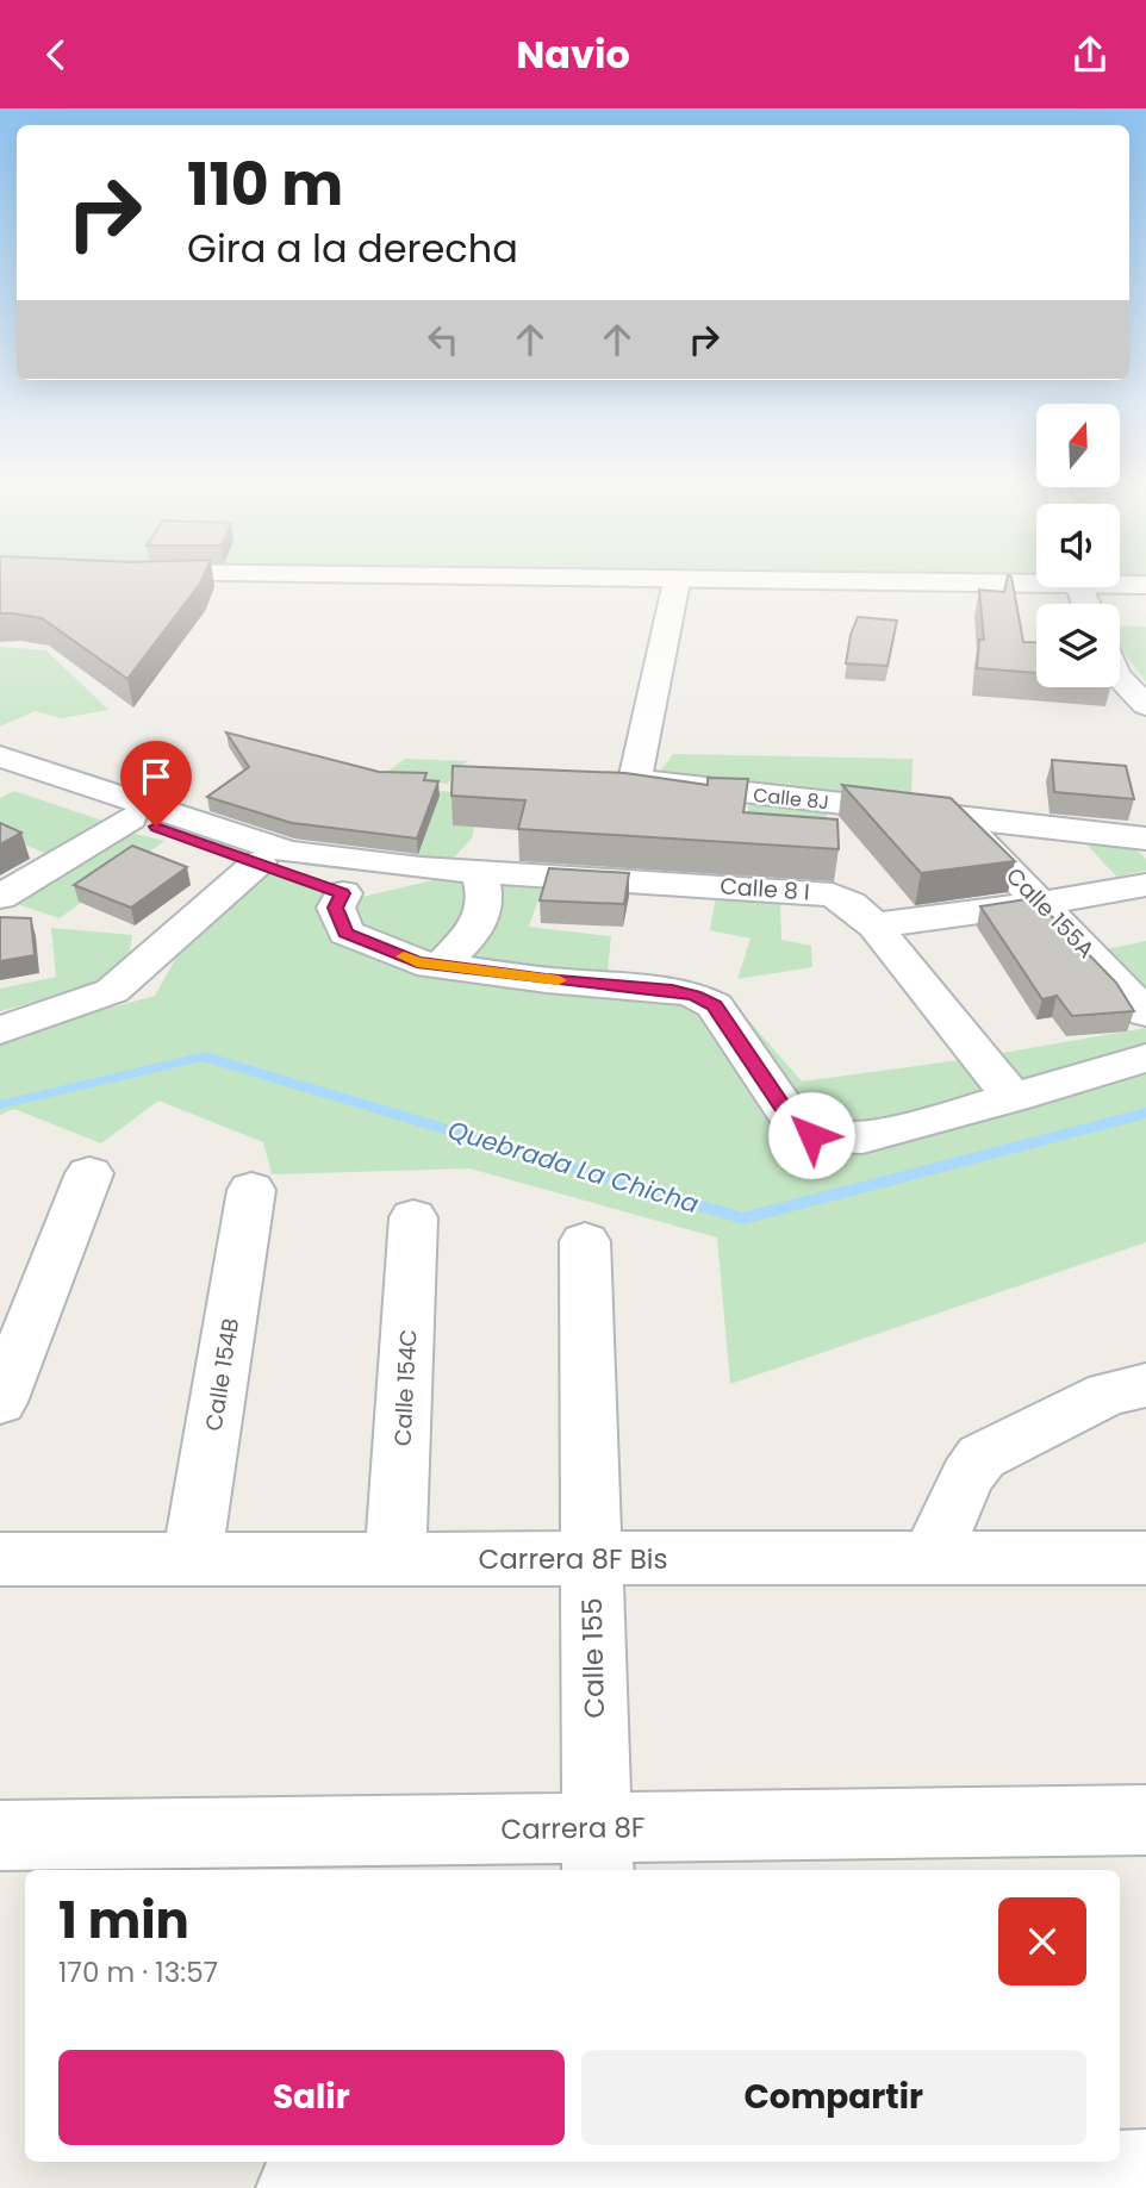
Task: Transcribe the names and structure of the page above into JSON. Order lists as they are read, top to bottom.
{
  "streets": {
    "street": [
      "Calle 8J",
      "Calle 8 I",
      "Calle 155A",
      "Calle 154B",
      "Calle 154C",
      "Carrera 8F Bis",
      "Calle 155",
      "Carrera 8F"
    ]
  },
  "crossings": [
    ["Calle 8J", "Calle 155A"],
    ["Calle 154B", "Carrera 8F Bis"],
    ["Calle 154C", "Carrera 8F Bis"],
    ["Carrera 8F Bis", "Calle 155"],
    ["Calle 155", "Carrera 8F"]
  ],
  "water": ["Quebrada La Chicha"],
  "north": "top",
  "page": {
    "header": "Navio",
    "turn": ["110 m", "Gira a la derecha"],
    "heading": ["1 min", "170 m · 13:57"],
    "buttons": ["Salir", "Compartir"]
  }
}
